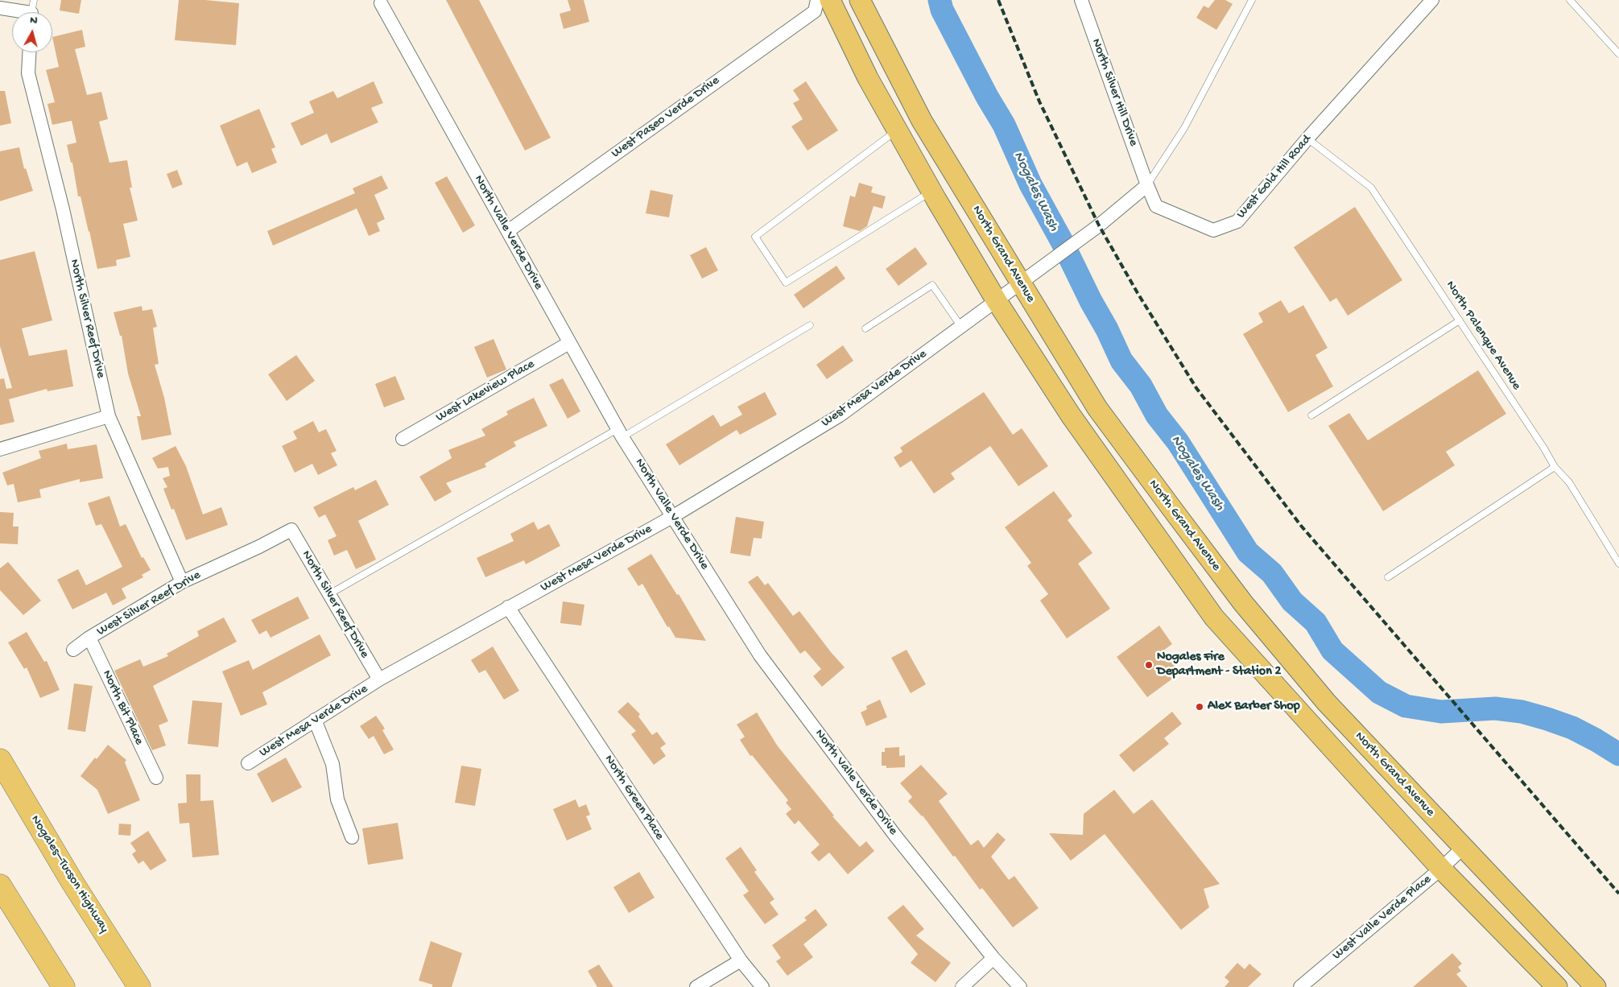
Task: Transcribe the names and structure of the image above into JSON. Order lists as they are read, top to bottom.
{
  "streets": {
    "highway": ["Nogales–Tucson Highway"],
    "main road": ["North Grand Avenue"],
    "street": [
      "North Silver Hill Drive",
      "West Paseo Verde Drive",
      "West Gold Hill Road",
      "North Valle Verde Drive",
      "North Silver Reef Drive",
      "West Mesa Verde Drive",
      "West Lakeview Place",
      "West Silver Reef Drive",
      "North Bit Place",
      "North Green Place",
      "West Valle Verde Place"
    ],
    "lane": ["North Palenque Avenue"]
  },
  "crossings": [
    ["North Silver Hill Drive", "West Gold Hill Road"],
    ["West Paseo Verde Drive", "North Valle Verde Drive"],
    ["West Gold Hill Road", "North Palenque Avenue"],
    ["North Valle Verde Drive", "West Mesa Verde Drive"],
    ["North Valle Verde Drive", "West Lakeview Place"],
    ["North Grand Avenue", "West Mesa Verde Drive"],
    ["North Grand Avenue", "West Valle Verde Place"],
    ["North Silver Reef Drive", "West Mesa Verde Drive"],
    ["North Silver Reef Drive", "West Silver Reef Drive"],
    ["West Mesa Verde Drive", "North Green Place"],
    ["West Silver Reef Drive", "North Bit Place"]
  ],
  "water": ["Nogales Wash"],
  "places": ["Nogales Fire Department - Station 2", "Alex Barber Shop"],
  "north": "top"
}
